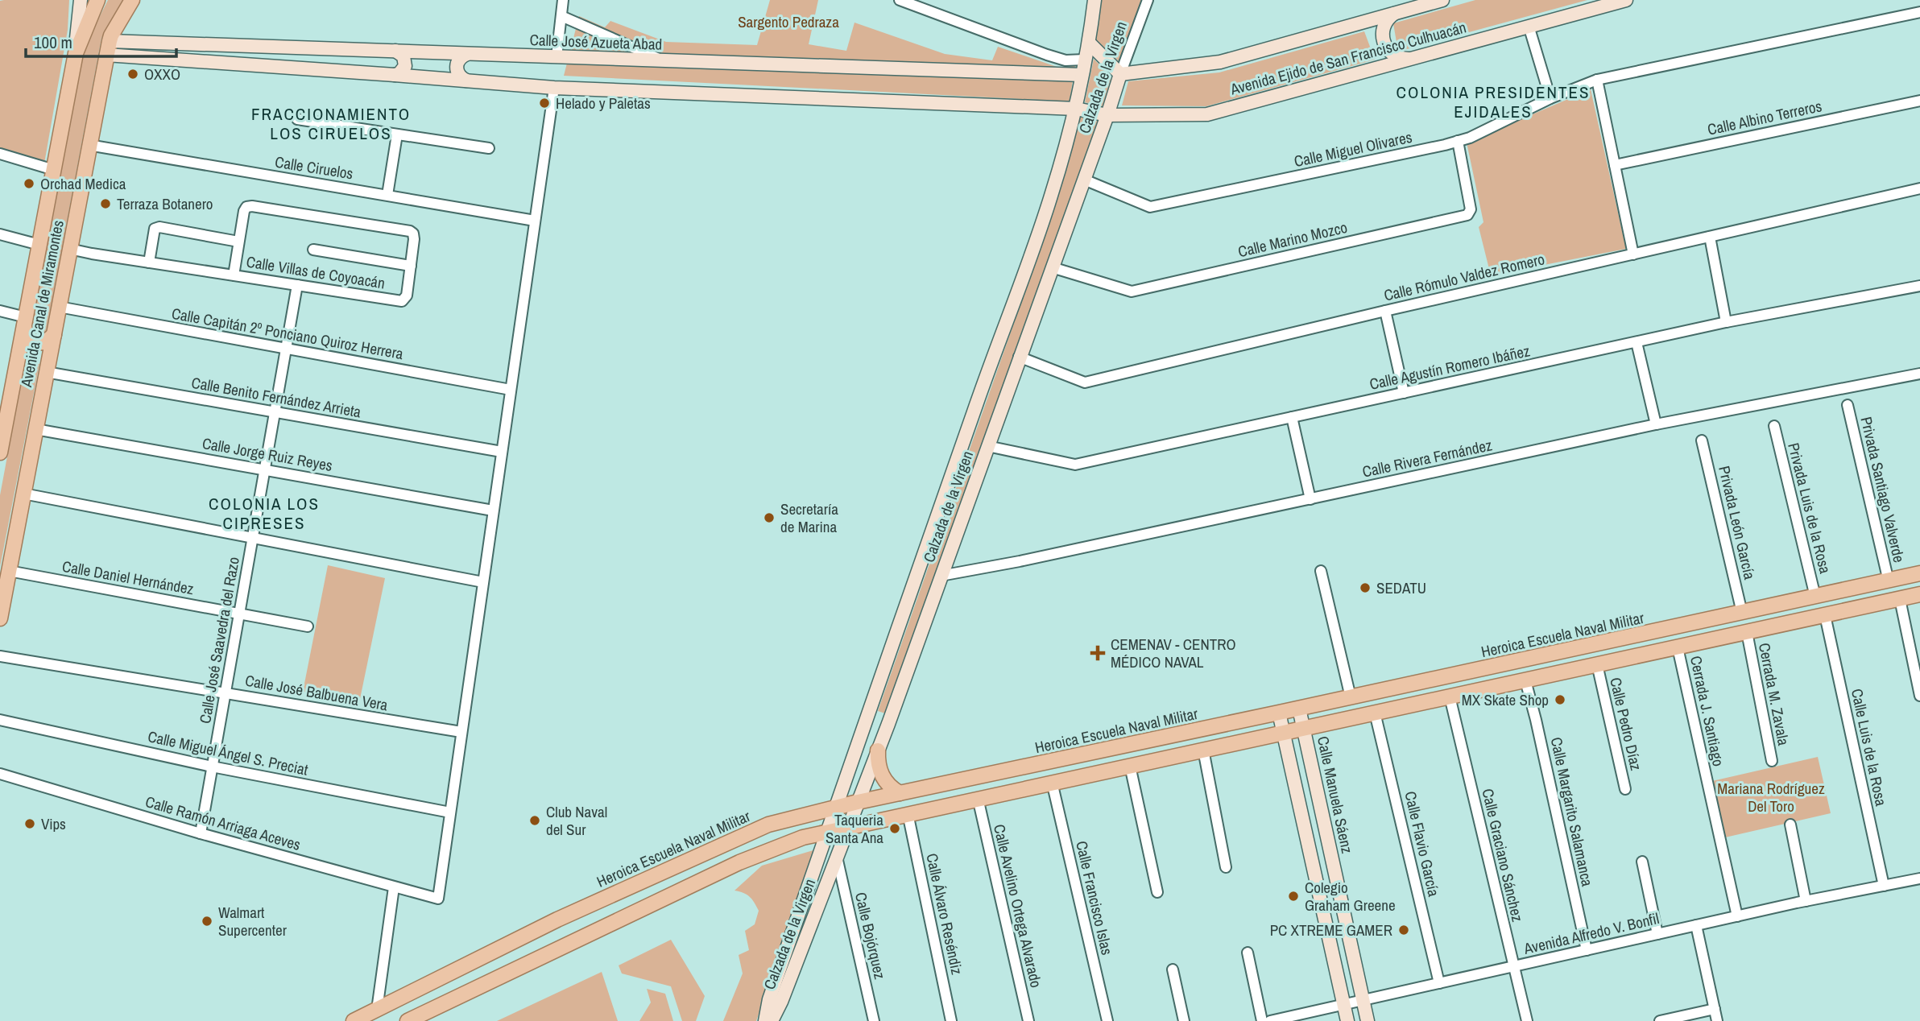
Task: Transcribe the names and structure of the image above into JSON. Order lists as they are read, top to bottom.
{
  "streets": {
    "main road": ["Avenida Canal de Miramontes", "Heroica Escuela Naval Militar"],
    "street": [
      "Calle José Azueta Abad",
      "Avenida Ejido de San Francisco Culhuacán",
      "Calzada de la Virgen",
      "Calle Albino Terreros",
      "Calle Miguel Olivares",
      "Calle Ciruelos",
      "Calle Marino Mozco",
      "Calle Villas de Coyoacán",
      "Calle Rómulo Valdez Romero",
      "Calle Capitán 2º Ponciano Quiroz Herrera",
      "Calle Agustín Romero Ibáñez",
      "Calle Benito Fernández Arrieta",
      "Calle Jorge Ruiz Reyes",
      "Calle Rivera Fernández",
      "Privada Santiago Valverde",
      "Privada Luis de la Rosa",
      "Privada León García",
      "Calle Daniel Hernández",
      "Calle José Saavedra del Razo",
      "Calle José Balbuena Vera",
      "Cerrada M. Zavala",
      "Cerrada J. Santiago",
      "Calle Pedro Díaz",
      "Calle Luis de la Rosa",
      "Calle Miguel Ángel S. Preciat",
      "Calle Manuela Sáenz",
      "Calle Margarito Salamanca",
      "Calle Ramón Arriaga Aceves",
      "Calle Flavio García",
      "Calle Graciano Sánchez",
      "Calle Francisco Islas",
      "Calle Avelino Ortega Alvarado",
      "Calle Álvaro Reséndiz",
      "Avenida Alfredo V. Bonfil",
      "Calle Bojórquez"
    ]
  },
  "crossings": [
    ["Calle José Azueta Abad", "Calzada de la Virgen"],
    ["Calle José Azueta Abad", "Avenida Canal de Miramontes"],
    ["Avenida Ejido de San Francisco Culhuacán", "Calzada de la Virgen"],
    ["Calzada de la Virgen", "Calle Miguel Olivares"],
    ["Calzada de la Virgen", "Calle Marino Mozco"],
    ["Calzada de la Virgen", "Calle Rómulo Valdez Romero"],
    ["Calzada de la Virgen", "Calle Agustín Romero Ibáñez"],
    ["Calzada de la Virgen", "Calle Rivera Fernández"],
    ["Calzada de la Virgen", "Heroica Escuela Naval Militar"],
    ["Calzada de la Virgen", "Calle Bojórquez"],
    ["Calle Miguel Olivares", "Calle Marino Mozco"],
    ["Calle Ciruelos", "Avenida Canal de Miramontes"],
    ["Calle Villas de Coyoacán", "Avenida Canal de Miramontes"],
    ["Calle Villas de Coyoacán", "Calle José Saavedra del Razo"],
    ["Avenida Canal de Miramontes", "Calle Capitán 2º Ponciano Quiroz Herrera"],
    ["Avenida Canal de Miramontes", "Calle Benito Fernández Arrieta"],
    ["Avenida Canal de Miramontes", "Calle Jorge Ruiz Reyes"],
    ["Avenida Canal de Miramontes", "Calle Daniel Hernández"],
    ["Calle Capitán 2º Ponciano Quiroz Herrera", "Calle José Saavedra del Razo"],
    ["Calle Benito Fernández Arrieta", "Calle José Saavedra del Razo"],
    ["Calle Jorge Ruiz Reyes", "Calle José Saavedra del Razo"],
    ["Privada Santiago Valverde", "Heroica Escuela Naval Militar"],
    ["Privada Luis de la Rosa", "Heroica Escuela Naval Militar"],
    ["Privada León García", "Heroica Escuela Naval Militar"],
    ["Calle Daniel Hernández", "Calle José Saavedra del Razo"],
    ["Heroica Escuela Naval Militar", "Calle Manuela Sáenz"],
    ["Calle José Saavedra del Razo", "Calle José Balbuena Vera"],
    ["Calle José Saavedra del Razo", "Calle Miguel Ángel S. Preciat"],
    ["Calle José Saavedra del Razo", "Calle Ramón Arriaga Aceves"],
    ["Cerrada J. Santiago", "Avenida Alfredo V. Bonfil"],
    ["Calle Luis de la Rosa", "Avenida Alfredo V. Bonfil"],
    ["Calle Miguel Ángel S. Preciat", "Calle Ramón Arriaga Aceves"],
    ["Calle Manuela Sáenz", "Avenida Alfredo V. Bonfil"],
    ["Calle Margarito Salamanca", "Avenida Alfredo V. Bonfil"],
    ["Calle Flavio García", "Avenida Alfredo V. Bonfil"],
    ["Calle Graciano Sánchez", "Avenida Alfredo V. Bonfil"]
  ],
  "districts": ["COLONIA PRESIDENTES EJIDALES", "FRACCIONAMIENTO LOS CIRUELOS", "COLONIA LOS CIPRESES"],
  "parks": ["Sargento Pedraza", "Mariana Rodríguez Del Toro"],
  "places": {
    "other": [
      "OXXO",
      "Helado y Paletas",
      "Orchad Medica",
      "Terraza Botanero",
      "Secretaría de Marina",
      "SEDATU",
      "MX Skate Shop",
      "Club Naval del Sur",
      "Vips",
      "Taqueria Santa Ana",
      "Colegio Graham Greene",
      "Walmart Supercenter",
      "PC XTREME GAMER"
    ],
    "health": ["CEMENAV - CENTRO MÉDICO NAVAL"]
  },
  "scale_bar": "100 m"
}
